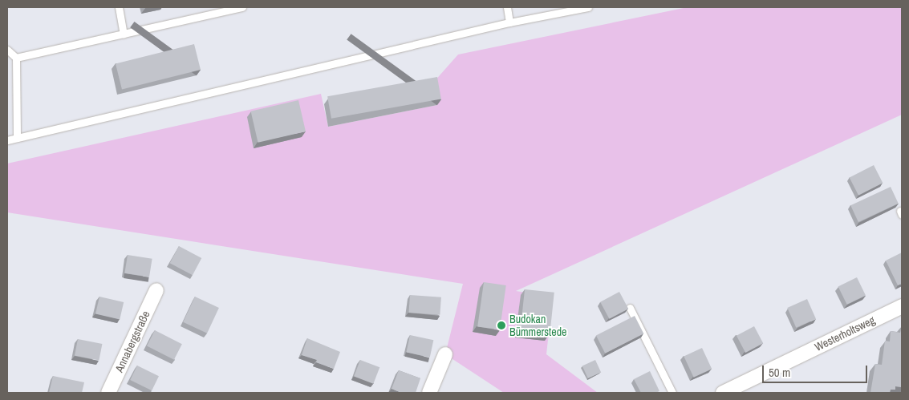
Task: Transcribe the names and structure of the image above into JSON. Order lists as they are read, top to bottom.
{
  "streets": {
    "street": ["Westerholtsweg", "Annabergstraße"]
  },
  "places": ["Budokan Bümmerstede"],
  "scale_bar": "50 m"
}
